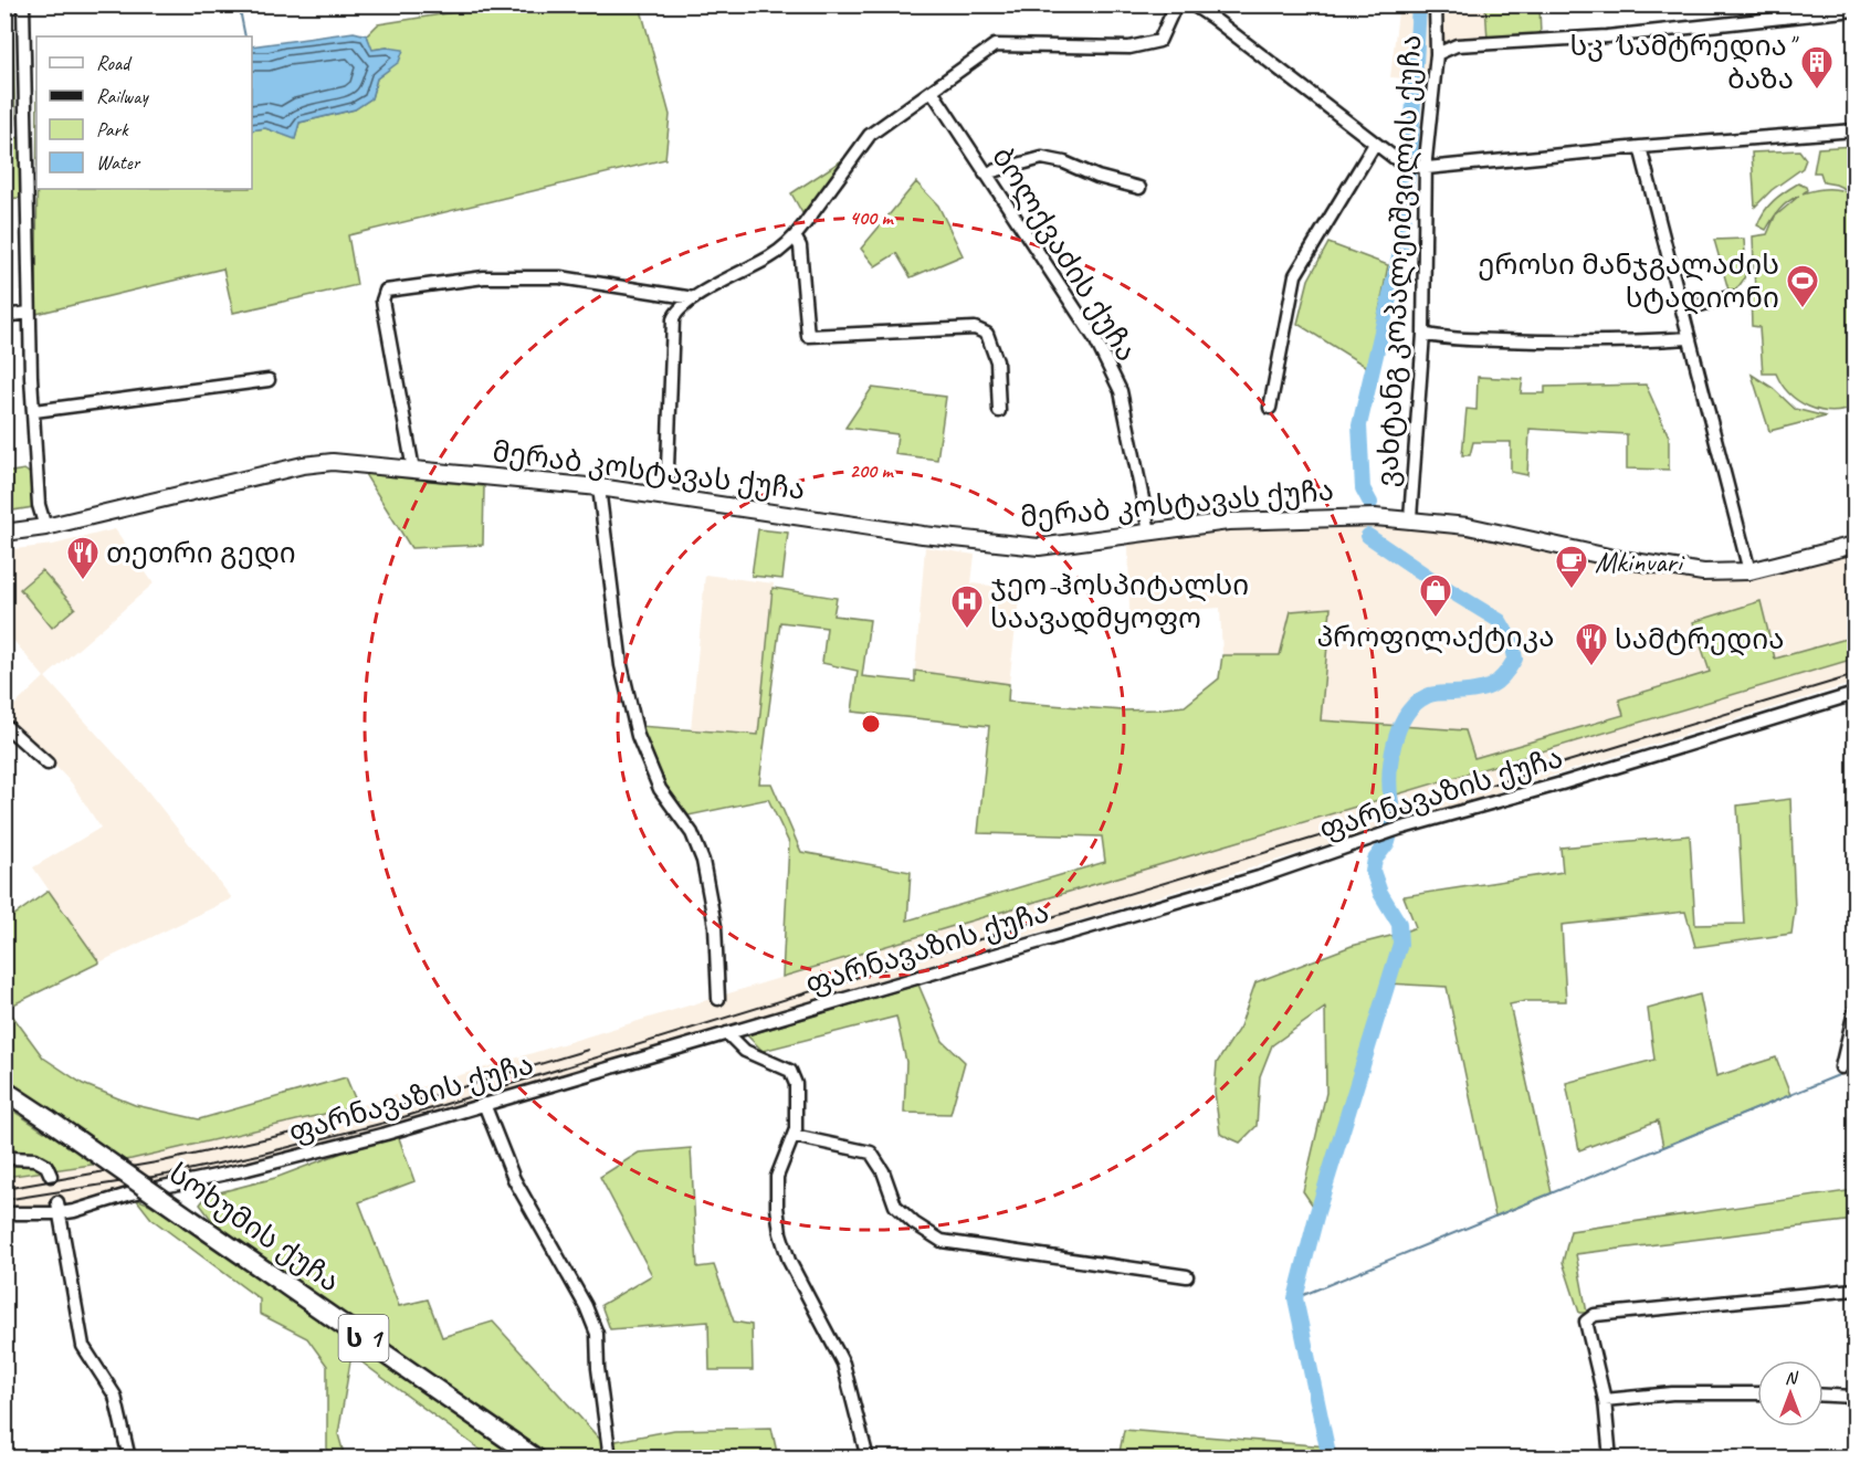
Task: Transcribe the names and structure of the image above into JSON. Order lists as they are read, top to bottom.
{
  "streets": {
    "highway": ["სოხუმის ქუჩა", "ს 1"],
    "main road": ["მერაბ კოსტავას ქუჩა"],
    "street": ["ბოლქვაძის ქუჩა", "ვახტანგ კოპალეიშვილის ქუჩა", "ფარნავაზის ქუჩა"]
  },
  "crossings": [
    ["ბოლქვაძის ქუჩა", "მერაბ კოსტავას ქუჩა"],
    ["ვახტანგ კოპალეიშვილის ქუჩა", "მერაბ კოსტავას ქუჩა"]
  ],
  "places": {
    "building": ["სკ \"სამტრედია\" ბაზა"],
    "sports": ["ეროსი მანჯგალაძის სტადიონი"],
    "restaurant": ["თეთრი გედი", "სამტრედია"],
    "cafe": ["Mkinvari"],
    "shop": ["პროფილაქტიკა"],
    "hospital": ["ჯეო-ჰოსპიტალსი საავადმყოფო"]
  },
  "legend": [
    "Road",
    "Railway",
    "Park",
    "Water"
  ],
  "north": "top",
  "rings": ["400 m", "200 m"]
}
